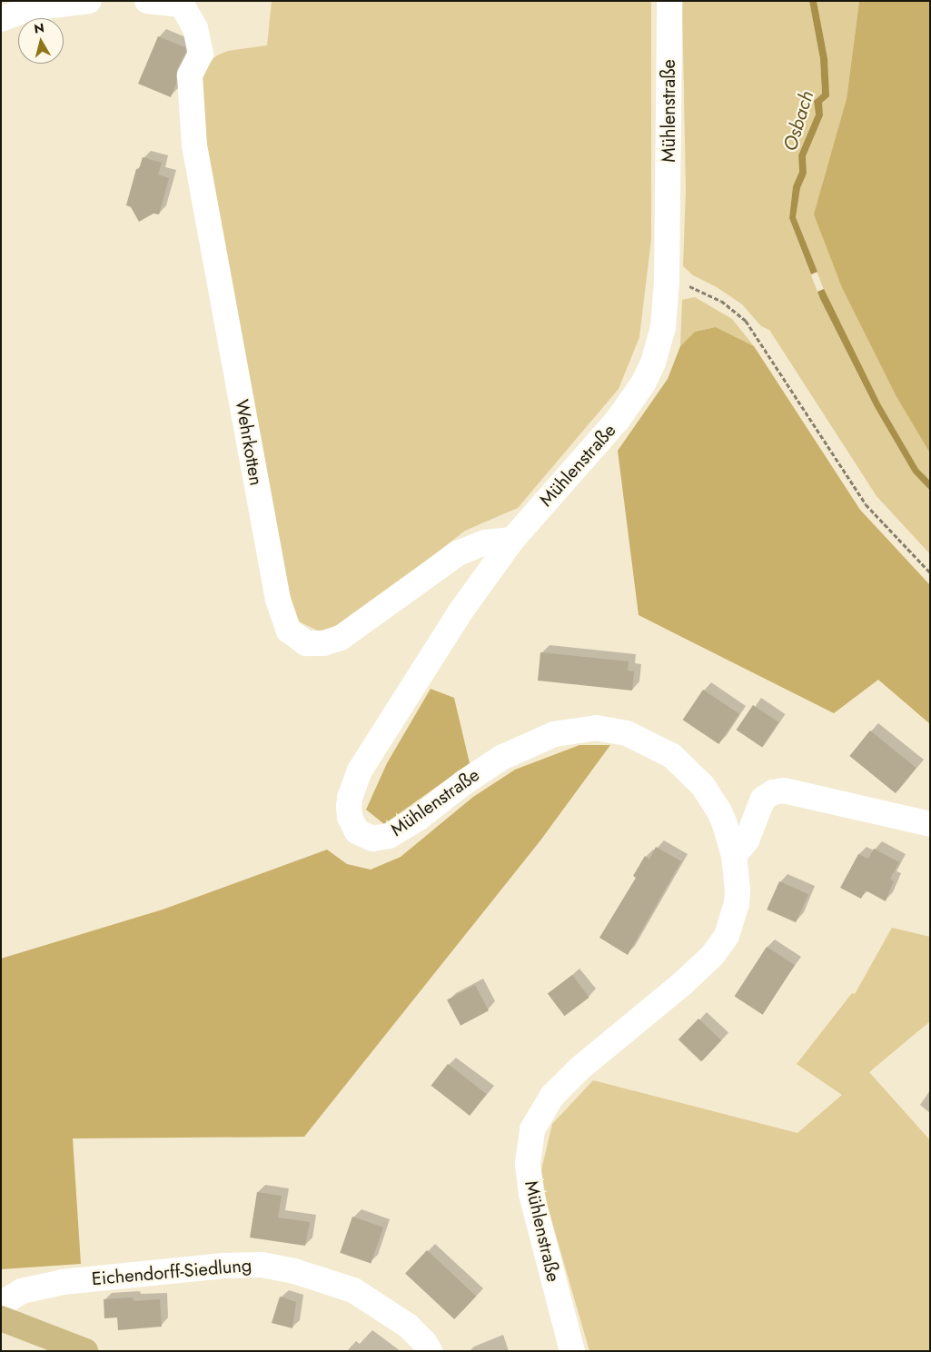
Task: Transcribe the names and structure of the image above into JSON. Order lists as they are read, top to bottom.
{
  "streets": {
    "street": ["Mühlenstraße", "Wehrkotten", "Eichendorff-Siedlung"]
  },
  "crossings": [
    ["Mühlenstraße", "Wehrkotten"]
  ],
  "water": ["Osbach"],
  "north": "top"
}
